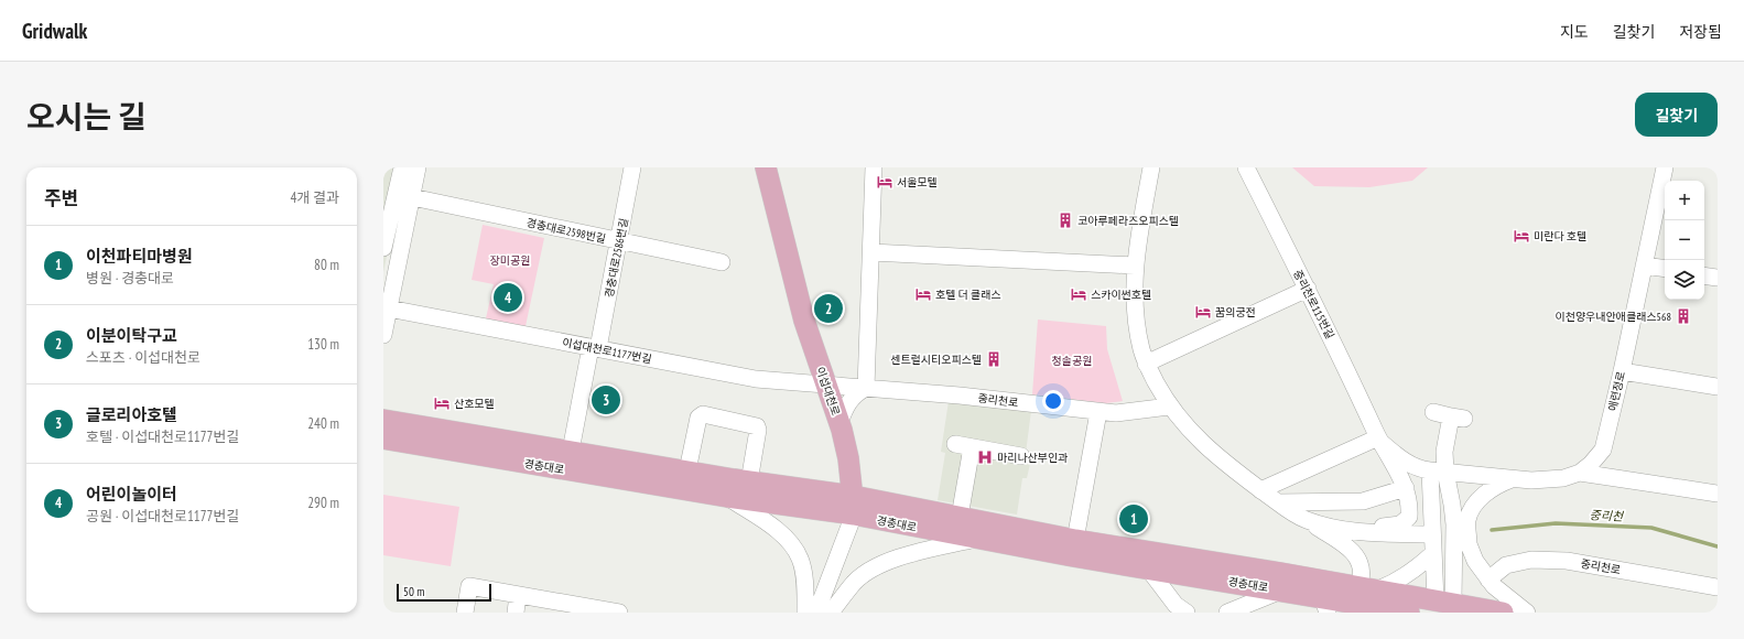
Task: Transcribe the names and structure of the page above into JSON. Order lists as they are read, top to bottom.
{
  "streets": {
    "main road": ["이섭대천로", "경충대로"],
    "street": [
      "경충대로2598번길",
      "경충대로2586번길",
      "중리천로115번길",
      "이섭대천로1177번길",
      "애련정로",
      "중리천로"
    ]
  },
  "crossings": [
    ["경충대로2598번길", "경충대로2586번길"],
    ["경충대로2586번길", "이섭대천로1177번길"],
    ["경충대로2586번길", "경충대로"],
    ["이섭대천로1177번길", "이섭대천로"],
    ["이섭대천로1177번길", "중리천로"],
    ["이섭대천로", "중리천로"],
    ["이섭대천로", "경충대로"]
  ],
  "water": ["중리천"],
  "parks": ["장미공원", "청솔공원"],
  "places": {
    "hotel": [
      "서울모텔",
      "미란다 호텔",
      "호텔 더 클래스",
      "스카이썬호텔",
      "꿈의궁전",
      "산호모텔"
    ],
    "building": ["코아루페라즈오피스텔", "이천양우내안애클래스568", "센트럴시티오피스텔"],
    "hospital": ["마리나산부인과"]
  },
  "scale_bar": "50 m",
  "page": {
    "header": "Gridwalk",
    "nav": ["지도", "길찾기", "저장됨"],
    "title": "오시는 길",
    "buttons": "길찾기",
    "heading": ["주변", "4개 결과"],
    "map_buttons": ["+", "−"],
    "list": [
      {
        "mark": "1",
        "name": "이천파티마병원",
        "note": "병원 · 경충대로",
        "value": "80 m"
      },
      {
        "mark": "2",
        "name": "이분이탁구교",
        "note": "스포츠 · 이섭대천로",
        "value": "130 m"
      },
      {
        "mark": "3",
        "name": "글로리아호텔",
        "note": "호텔 · 이섭대천로1177번길",
        "value": "240 m"
      },
      {
        "mark": "4",
        "name": "어린이놀이터",
        "note": "공원 · 이섭대천로1177번길",
        "value": "290 m"
      }
    ],
    "pins": [
      "4",
      "2",
      "3",
      "1"
    ],
    "scale": "50 m"
  }
}
